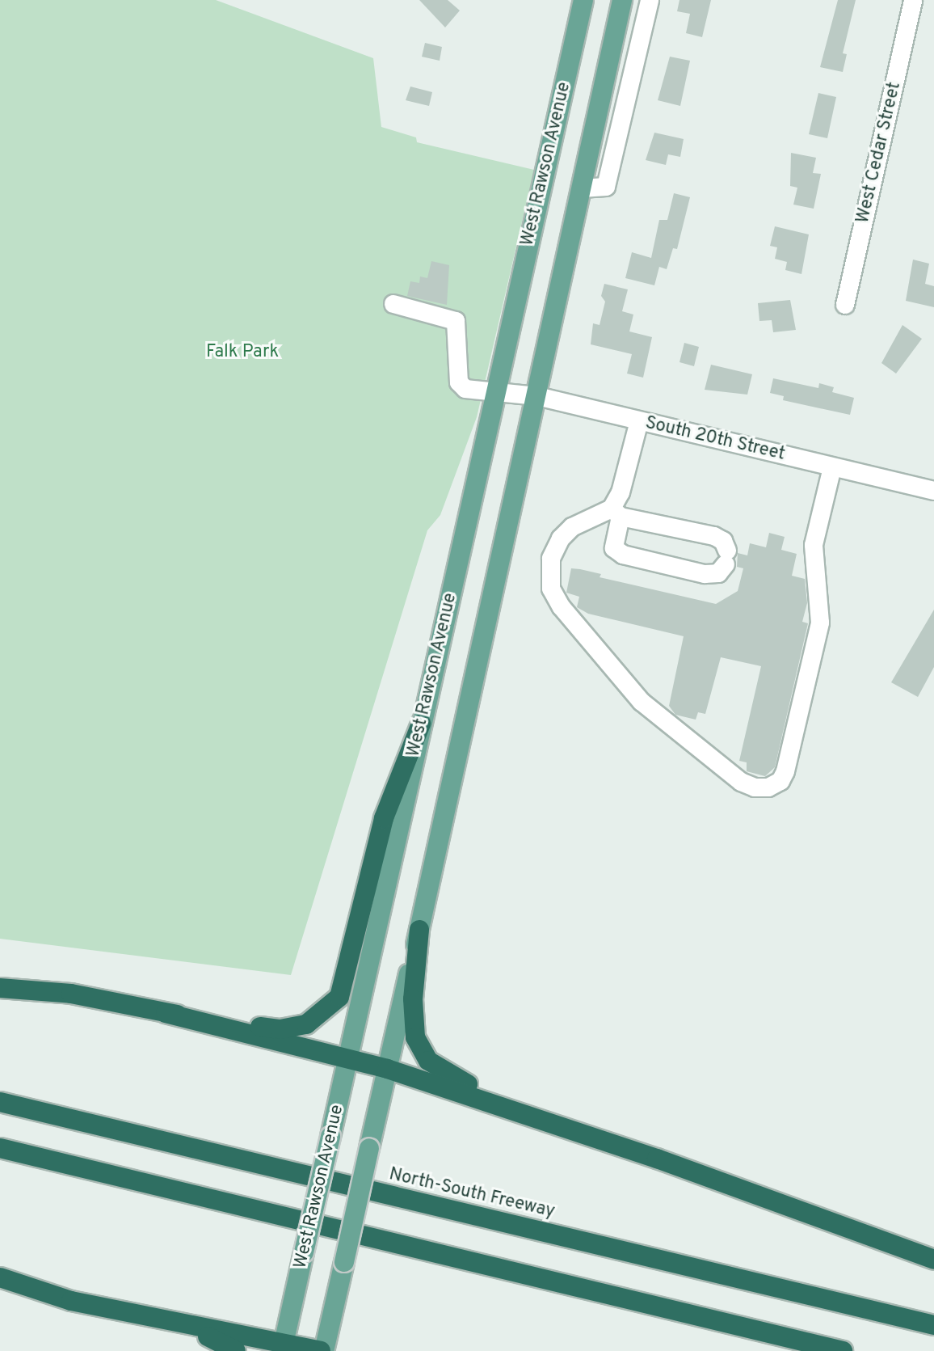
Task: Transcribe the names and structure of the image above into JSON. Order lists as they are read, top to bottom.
{
  "streets": {
    "highway": ["North-South Freeway"],
    "main road": ["West Rawson Avenue"],
    "street": ["West Cedar Street", "South 20th Street"]
  },
  "crossings": [
    ["West Rawson Avenue", "South 20th Street"]
  ],
  "parks": ["Falk Park"]
}
